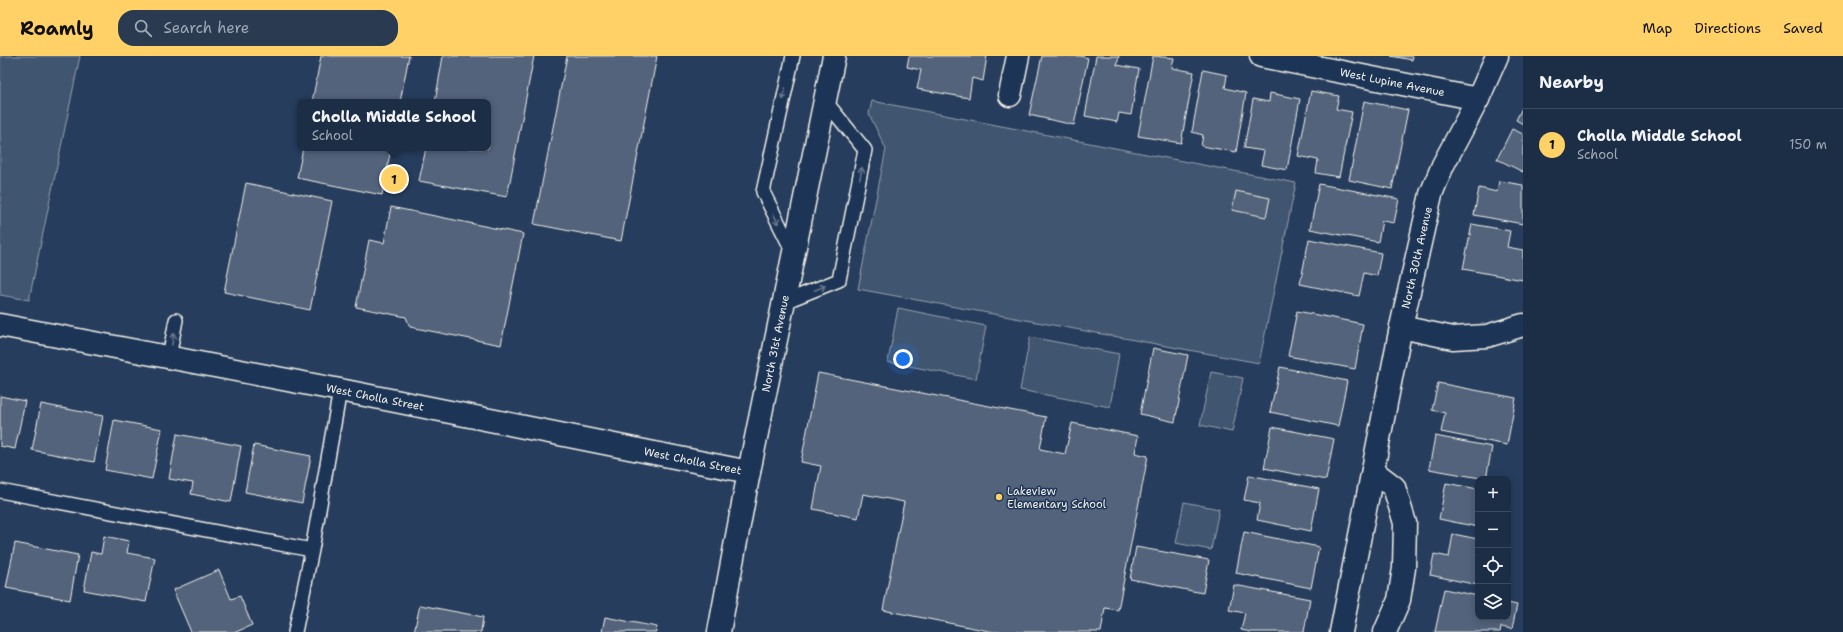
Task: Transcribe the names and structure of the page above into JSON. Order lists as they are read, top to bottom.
{
  "streets": {
    "street": [
      "West Lupine Avenue",
      "North 30th Avenue",
      "North 31st Avenue",
      "West Cholla Street"
    ]
  },
  "crossings": [
    ["West Lupine Avenue", "North 30th Avenue"],
    ["North 31st Avenue", "West Cholla Street"]
  ],
  "places": ["Lakeview Elementary School"],
  "page": {
    "header": "Roamly",
    "search": "Search here",
    "nav": ["Map", "Directions", "Saved"],
    "heading": "Nearby",
    "popup": ["Cholla Middle School", "School"],
    "list": [
      {
        "mark": "1",
        "name": "Cholla Middle School",
        "note": "School",
        "value": "150 m"
      }
    ],
    "pins": "1",
    "map_buttons": ["+", "−"]
  }
}
